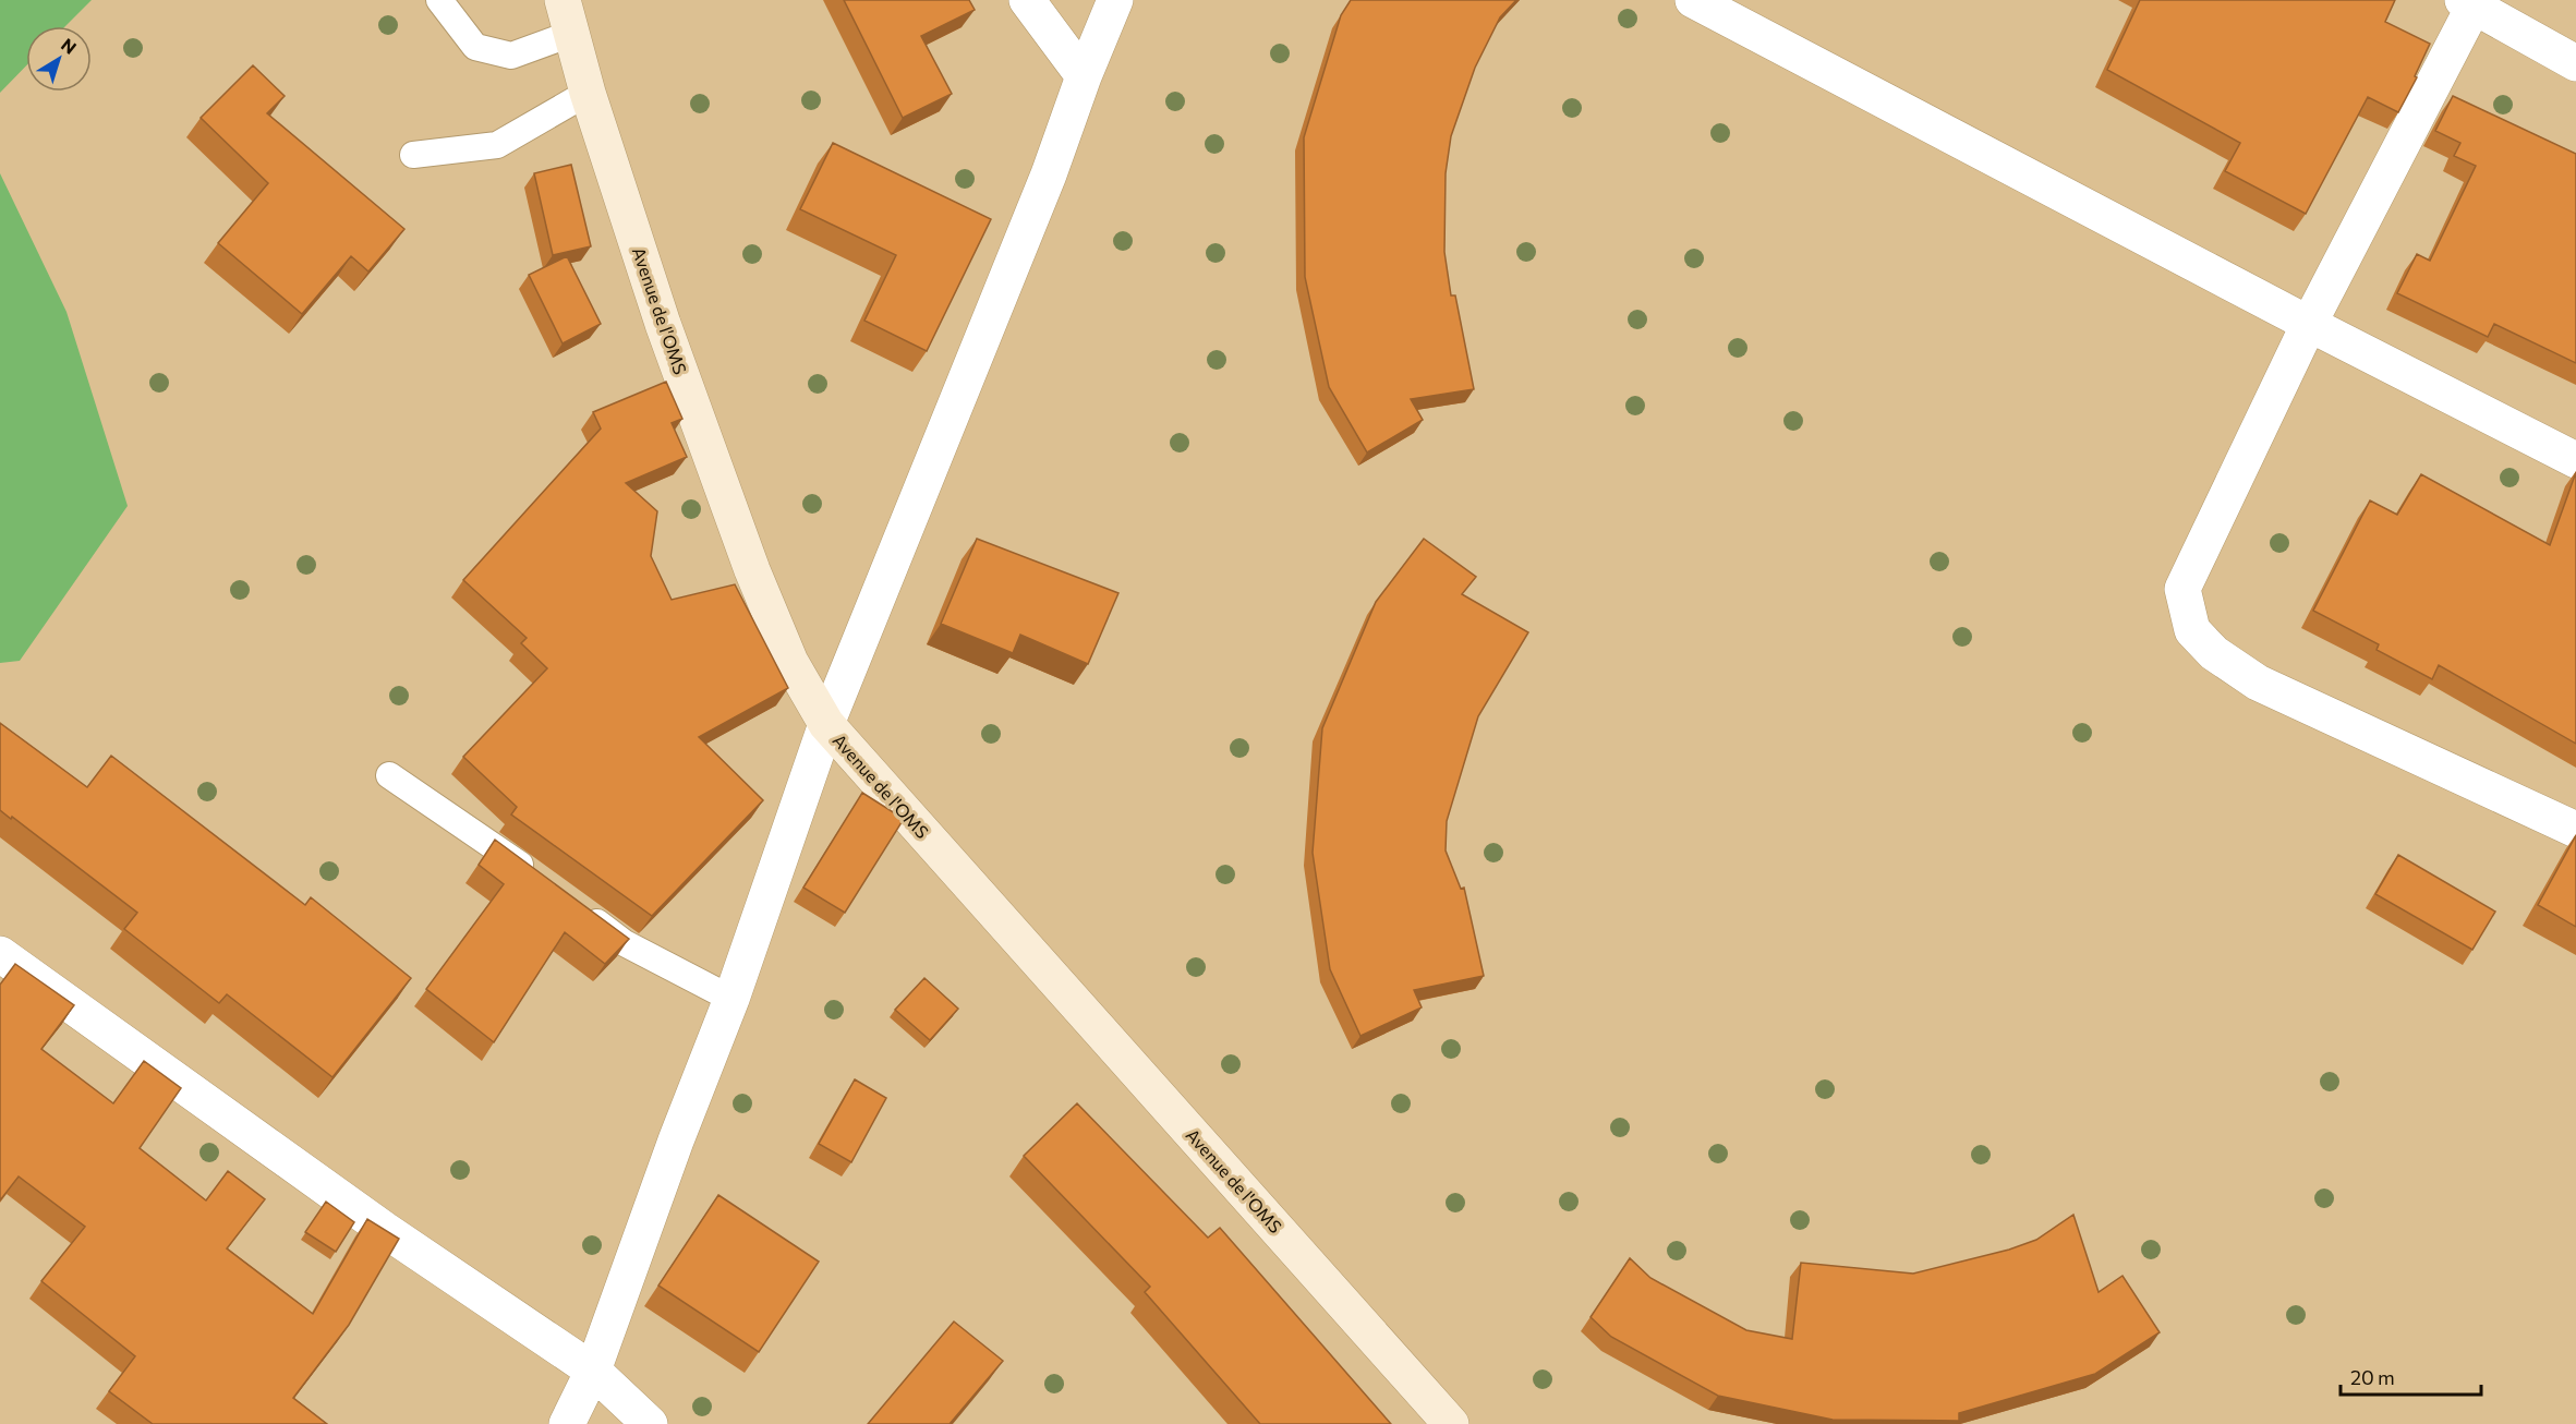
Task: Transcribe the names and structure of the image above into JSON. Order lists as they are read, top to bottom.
{
  "streets": {
    "street": ["Avenue de l'OMS"]
  },
  "scale_bar": "20 m",
  "north": "top right"
}
